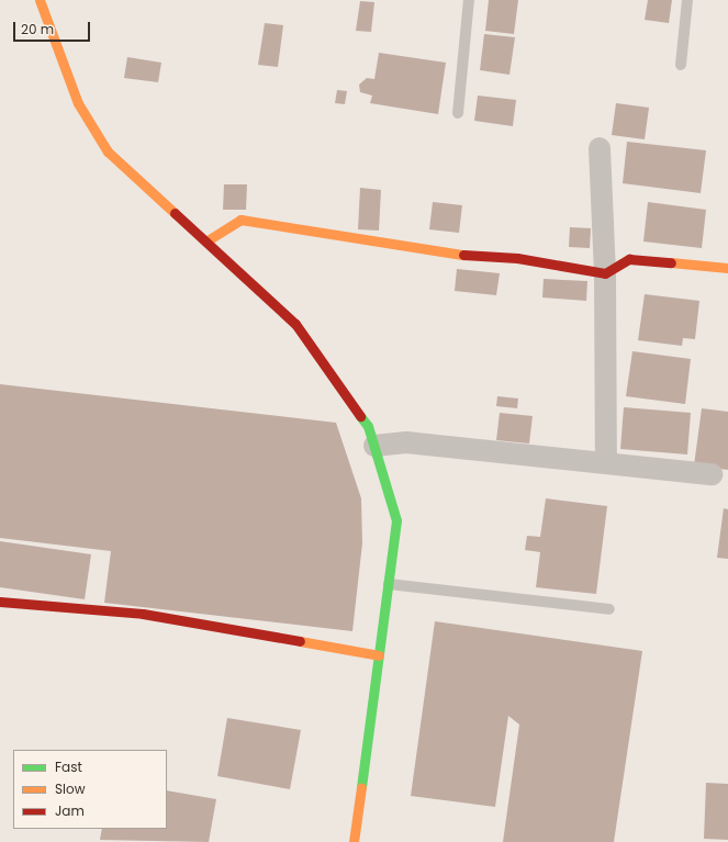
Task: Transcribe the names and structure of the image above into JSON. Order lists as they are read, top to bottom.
{
  "legend": ["Fast", "Slow", "Jam"],
  "scale_bar": "20 m"
}
